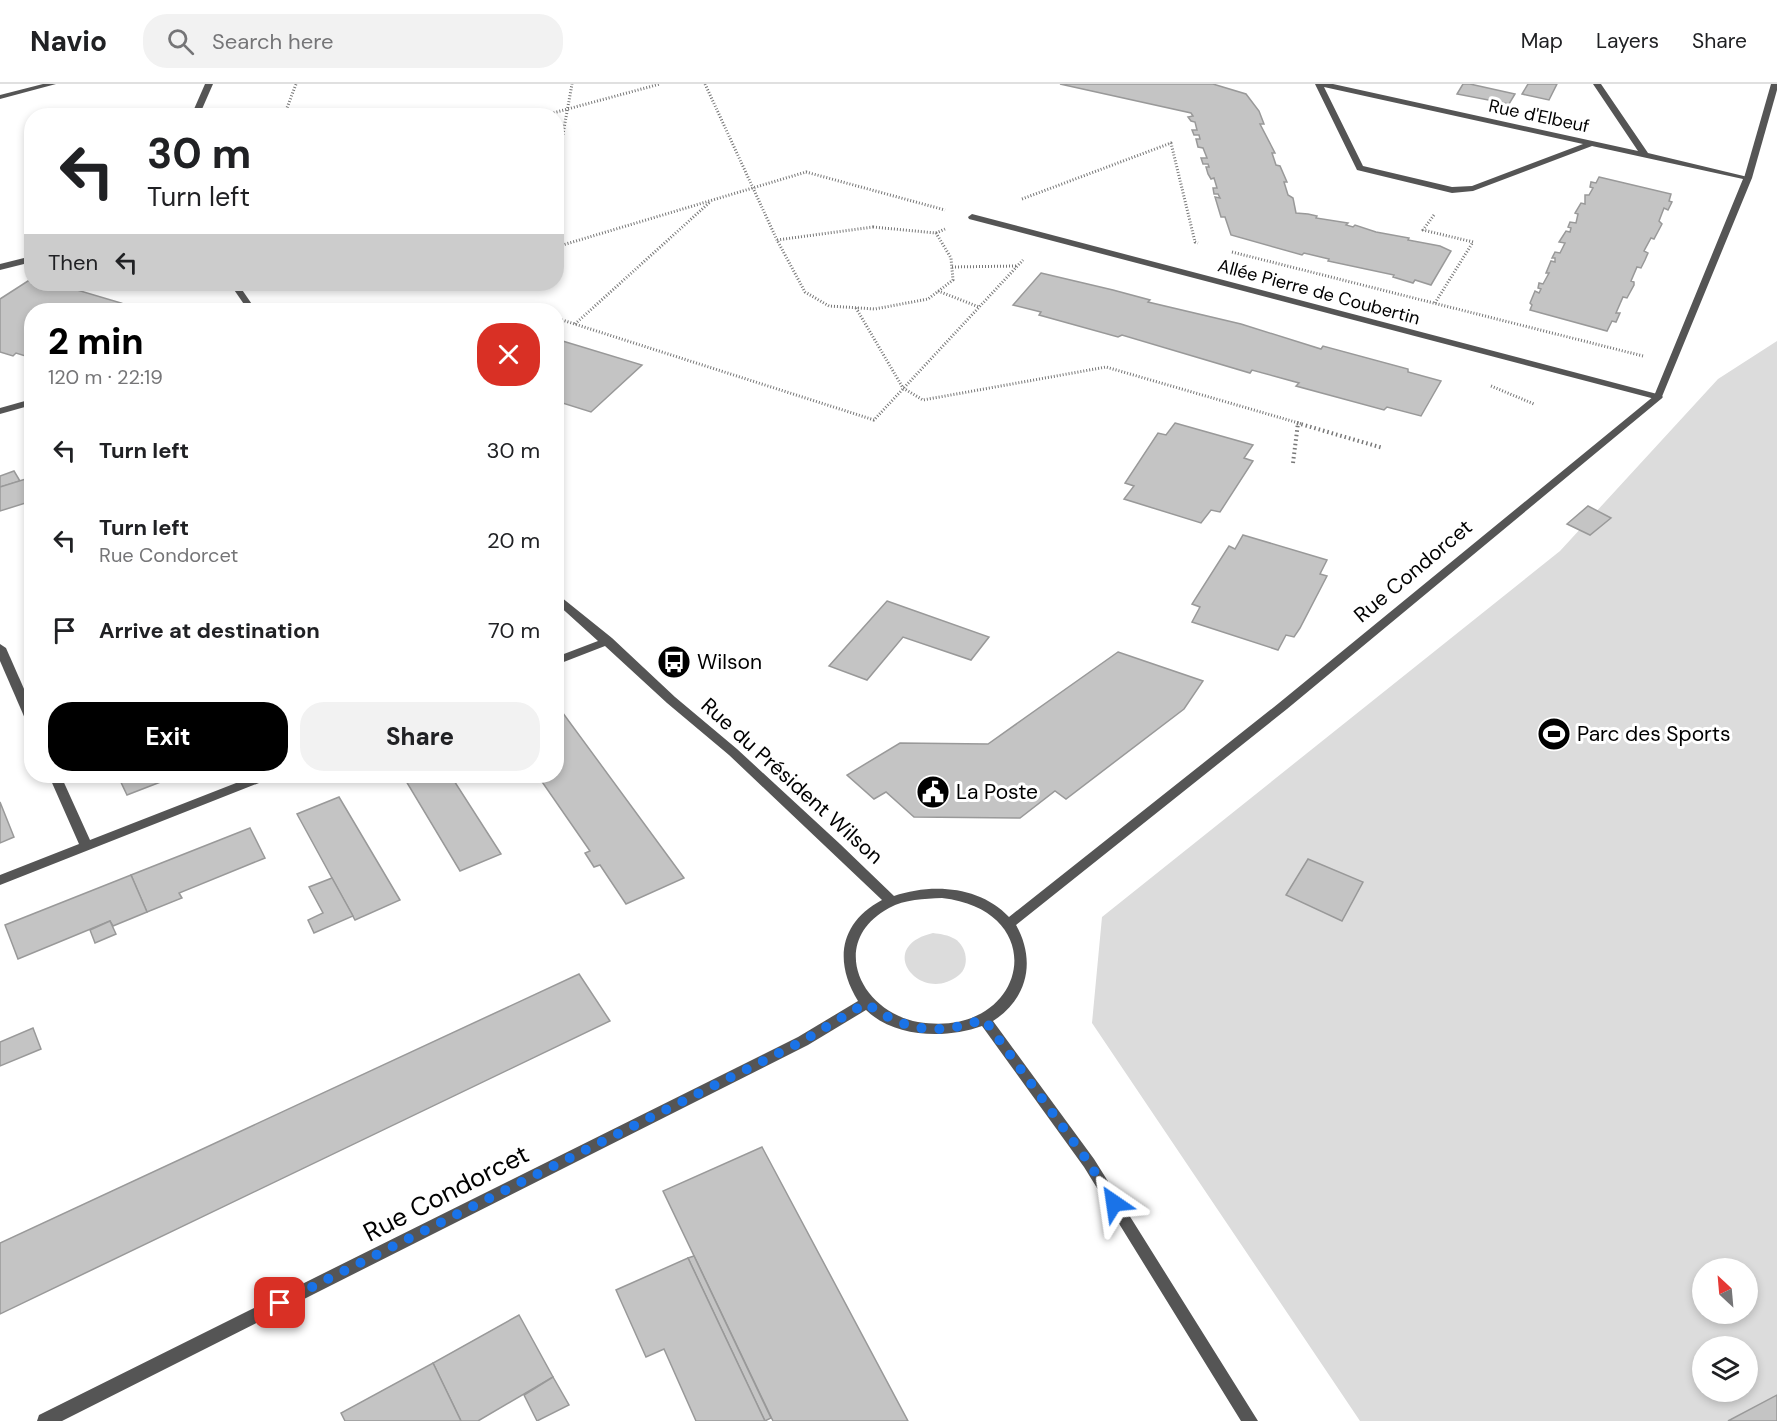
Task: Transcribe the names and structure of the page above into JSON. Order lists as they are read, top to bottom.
{
  "streets": {
    "street": [
      "Rue d'Elbeuf",
      "Allée Pierre de Coubertin",
      "Rue Condorcet",
      "Rue du Président Wilson"
    ]
  },
  "crossings": [
    ["Rue d'Elbeuf", "Rue Condorcet"],
    ["Allée Pierre de Coubertin", "Rue Condorcet"],
    ["Rue Condorcet", "Rue du Président Wilson"]
  ],
  "places": {
    "bus stop": ["Wilson"],
    "sports": ["Parc des Sports"],
    "public building": ["La Poste"]
  },
  "north": "top left",
  "page": {
    "header": "Navio",
    "search": "Search here",
    "nav": ["Map", "Layers", "Share"],
    "turn": ["30 m", "Turn left"],
    "then": "Then",
    "heading": ["2 min", "120 m · 22:19"],
    "list": [
      {
        "name": "Turn left",
        "value": "30 m"
      },
      {
        "name": "Turn left",
        "note": "Rue Condorcet",
        "value": "20 m"
      },
      {
        "name": "Arrive at destination",
        "value": "70 m"
      }
    ],
    "buttons": ["Exit", "Share"]
  }
}
